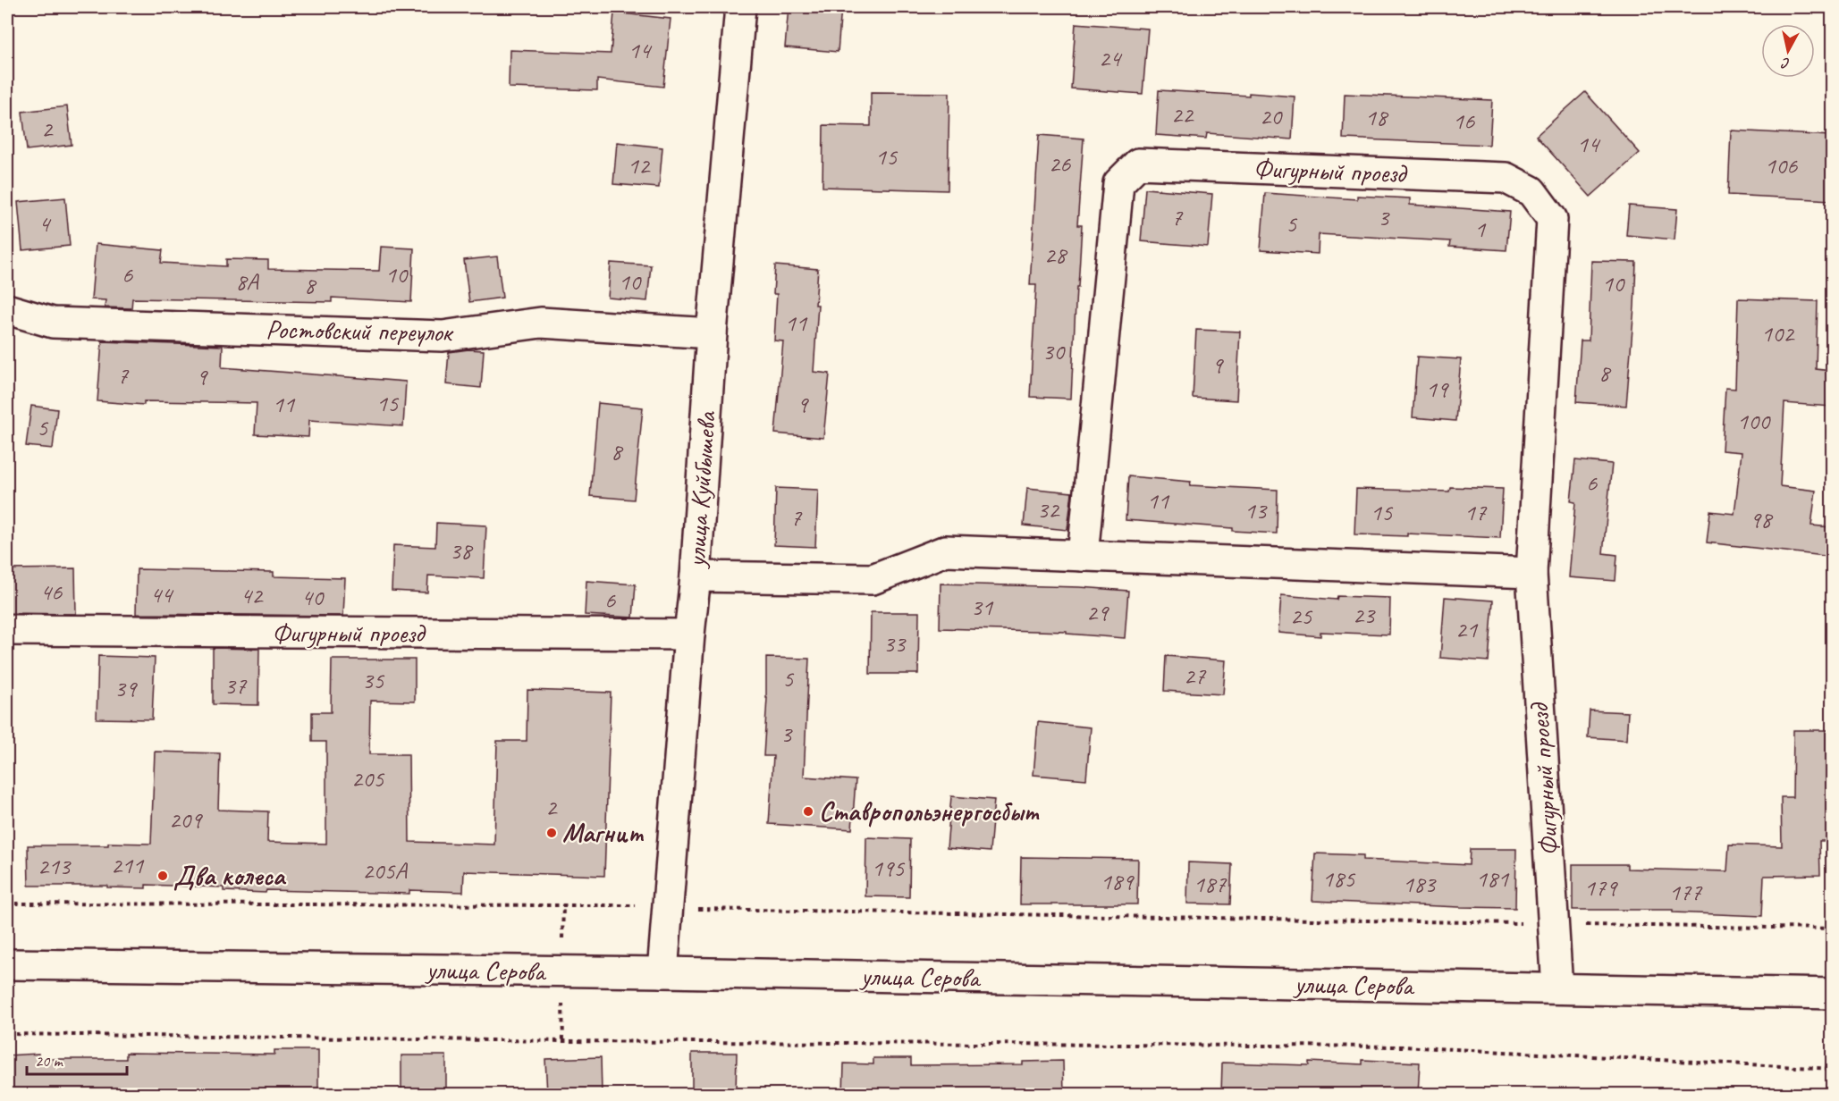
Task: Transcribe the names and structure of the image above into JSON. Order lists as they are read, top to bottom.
{
  "streets": {
    "street": [
      "Фигурный проезд",
      "Ростовский переулок",
      "улица Куйбышева",
      "улица Серова"
    ]
  },
  "crossings": [
    ["Фигурный проезд", "улица Куйбышева"],
    ["Фигурный проезд", "улица Серова"],
    ["Ростовский переулок", "улица Куйбышева"],
    ["улица Куйбышева", "улица Серова"]
  ],
  "places": ["Ставропольэнергосбыт", "Магнит", "Два колеса"],
  "house_numbers": [
    "14",
    "24",
    "22",
    "20",
    "18",
    "16",
    "2",
    "14",
    "15",
    "26",
    "12",
    "106",
    "7",
    "3",
    "4",
    "5",
    "1",
    "28",
    "6",
    "10",
    "8А",
    "10",
    "10",
    "8",
    "11",
    "102",
    "30",
    "9",
    "8",
    "7",
    "9",
    "19",
    "15",
    "11",
    "9",
    "100",
    "5",
    "8",
    "6",
    "11",
    "32",
    "13",
    "15",
    "17",
    "7",
    "98",
    "38",
    "46",
    "44",
    "42",
    "40",
    "6",
    "31",
    "29",
    "23",
    "25",
    "21",
    "33",
    "27",
    "5",
    "35",
    "37",
    "39",
    "3",
    "205",
    "2",
    "209",
    "211",
    "213",
    "195",
    "205А",
    "185",
    "181",
    "189",
    "187",
    "183",
    "179",
    "177"
  ],
  "scale_bar": "20 m",
  "north": "bottom"
}
